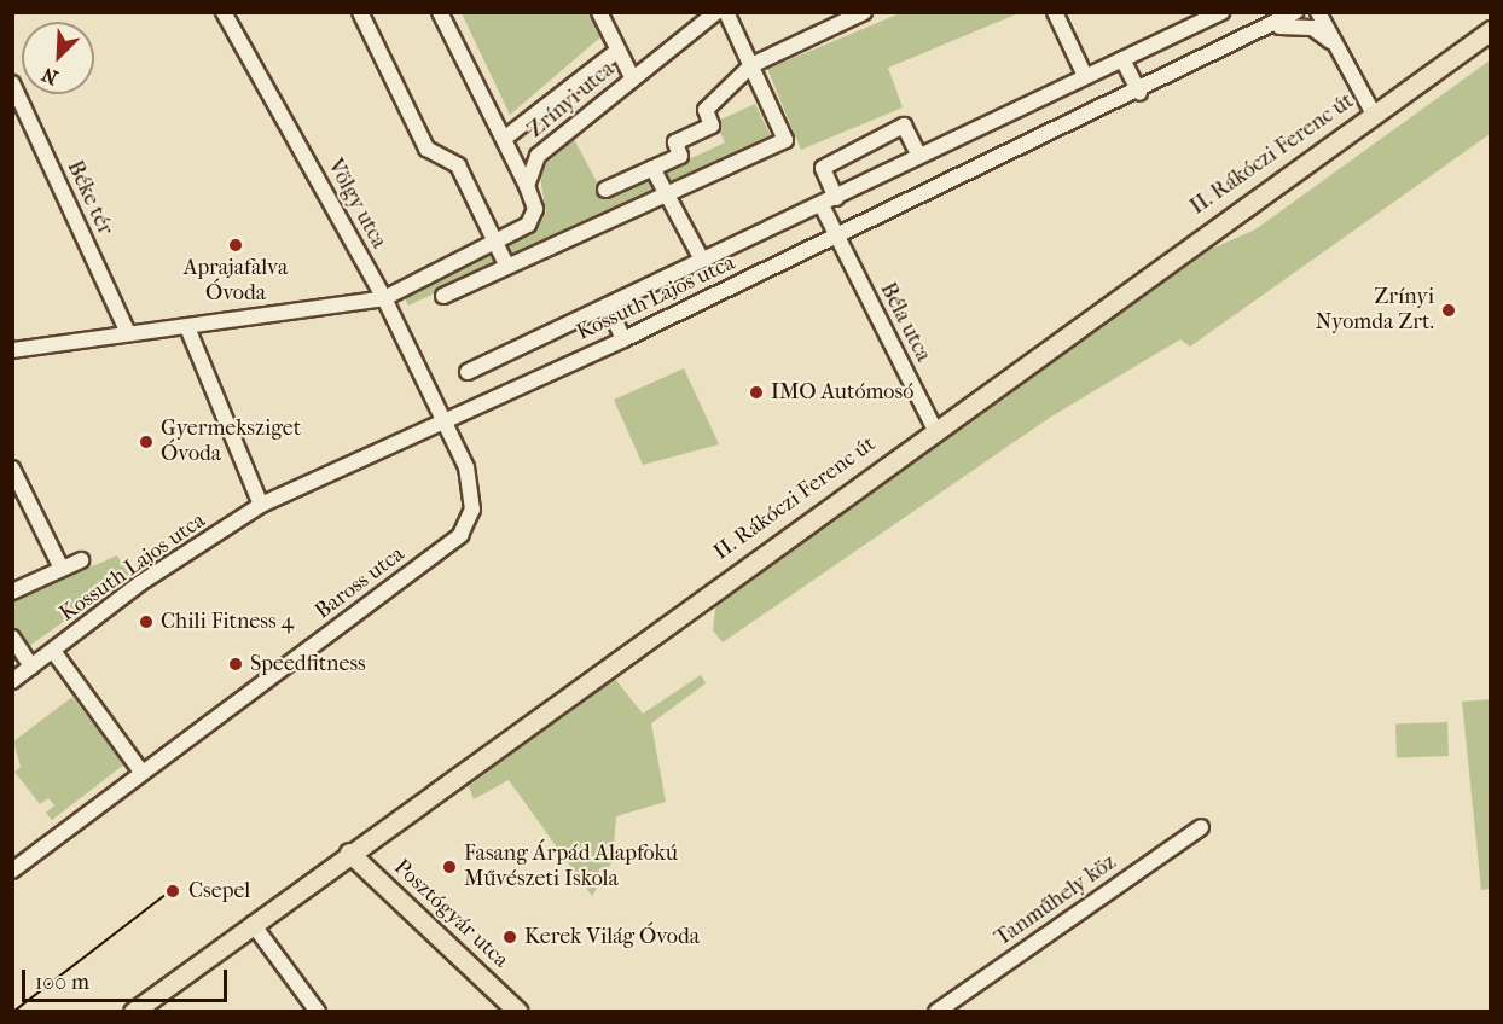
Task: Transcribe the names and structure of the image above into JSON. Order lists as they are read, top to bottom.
{
  "streets": {
    "main road": ["II. Rákóczi Ferenc út", "Posztógyár utca"],
    "street": [
      "Zrínyi utca",
      "Béke tér",
      "Völgy utca",
      "Kossuth Lajos utca",
      "Béla utca",
      "Baross utca",
      "Tanműhely köz"
    ]
  },
  "crossings": [
    ["II. Rákóczi Ferenc út", "Béla utca"],
    ["II. Rákóczi Ferenc út", "Posztógyár utca"],
    ["Völgy utca", "Kossuth Lajos utca"],
    ["Völgy utca", "Baross utca"],
    ["Kossuth Lajos utca", "Béla utca"],
    ["Kossuth Lajos utca", "Baross utca"]
  ],
  "places": [
    "Aprajafalva Óvoda",
    "Zrínyi Nyomda Zrt.",
    "IMO Autómosó",
    "Gyermeksziget Óvoda",
    "Chili Fitness 4",
    "Speedfitness",
    "Fasang Árpád Alapfokú Művészeti Iskola",
    "Csepel",
    "Kerek Világ Óvoda"
  ],
  "scale_bar": "100 m",
  "north": "bottom left"
}
